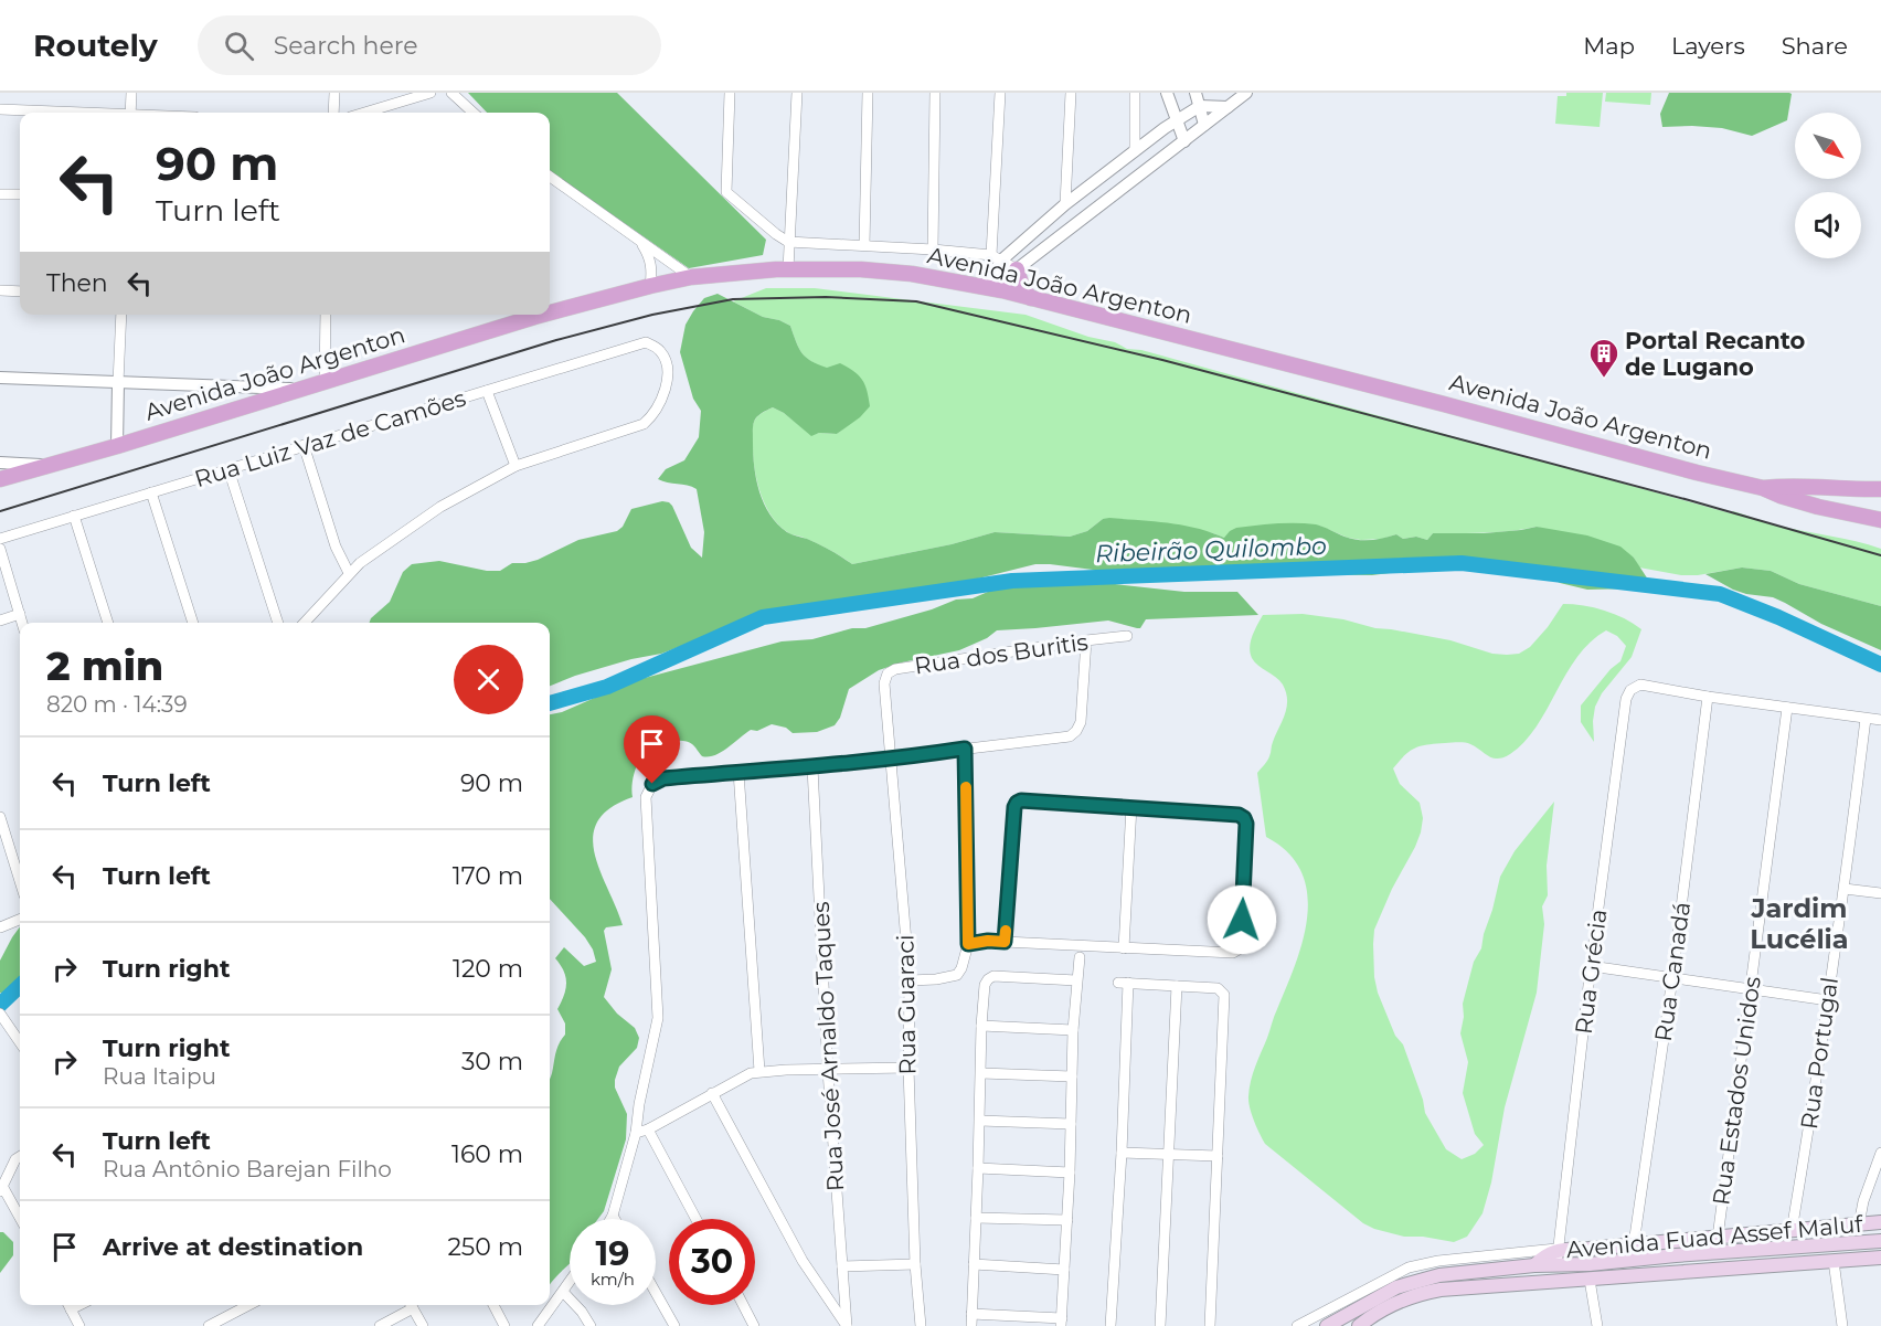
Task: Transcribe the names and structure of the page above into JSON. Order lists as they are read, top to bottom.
{
  "streets": {
    "main road": ["Avenida João Argenton", "Avenida Fuad Assef Maluf"],
    "street": [
      "Rua Luiz Vaz de Camões",
      "Rua dos Buritis",
      "Rua Grécia",
      "Rua Canadá",
      "Rua Guaraci",
      "Rua José Arnaldo Taques",
      "Rua Portugal",
      "Rua Estados Unidos"
    ]
  },
  "crossings": [
    ["Rua dos Buritis", "Rua Guaraci"],
    ["Rua Grécia", "Rua Canadá"],
    ["Rua Grécia", "Avenida Fuad Assef Maluf"],
    ["Rua Canadá", "Avenida Fuad Assef Maluf"],
    ["Rua Portugal", "Avenida Fuad Assef Maluf"],
    ["Rua Estados Unidos", "Avenida Fuad Assef Maluf"]
  ],
  "districts": ["Jardim Lucélia"],
  "water": ["Ribeirão Quilombo"],
  "places": {
    "building": ["Portal Recanto de Lugano"]
  },
  "north": "bottom right",
  "page": {
    "header": "Routely",
    "search": "Search here",
    "nav": ["Map", "Layers", "Share"],
    "turn": ["90 m", "Turn left"],
    "then": "Then",
    "heading": ["2 min", "820 m · 14:39"],
    "list": [
      {
        "name": "Turn left",
        "value": "90 m"
      },
      {
        "name": "Turn left",
        "value": "170 m"
      },
      {
        "name": "Turn right",
        "value": "120 m"
      },
      {
        "name": "Turn right",
        "note": "Rua Itaipu",
        "value": "30 m"
      },
      {
        "name": "Turn left",
        "note": "Rua Antônio Barejan Filho",
        "value": "160 m"
      },
      {
        "name": "Arrive at destination",
        "value": "250 m"
      }
    ],
    "speed": "19 km/h",
    "limit": "30"
  }
}
